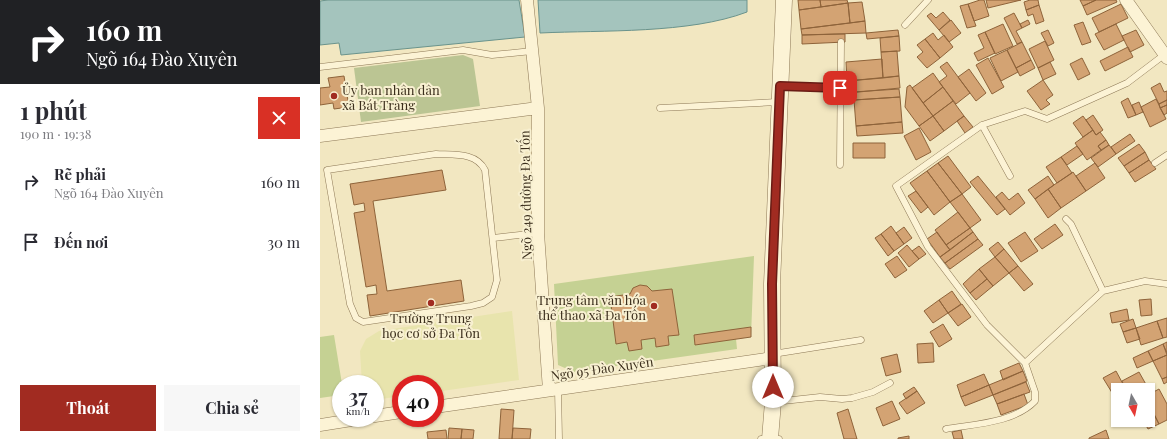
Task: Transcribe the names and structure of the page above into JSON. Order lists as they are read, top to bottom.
{
  "streets": {
    "street": ["Ngõ 249 đường Đa Tốn", "Ngõ 95 Đào Xuyên"]
  },
  "crossings": [
    ["Ngõ 249 đường Đa Tốn", "Ngõ 95 Đào Xuyên"]
  ],
  "places": ["Ủy ban nhân dân xã Bát Tràng", "Trường Trung học cơ sở Đa Tốn", "Trung tâm văn hóa thể thao xã Đa Tốn"],
  "north": "bottom",
  "page": {
    "turn": ["160 m", "Ngõ 164 Đào Xuyên"],
    "heading": ["1 phút", "190 m · 19:38"],
    "list": [
      {
        "name": "Rẽ phải",
        "note": "Ngõ 164 Đào Xuyên",
        "value": "160 m"
      },
      {
        "name": "Đến nơi",
        "value": "30 m"
      }
    ],
    "speed": "37 km/h",
    "limit": "40",
    "buttons": ["Thoát", "Chia sẻ"]
  }
}
